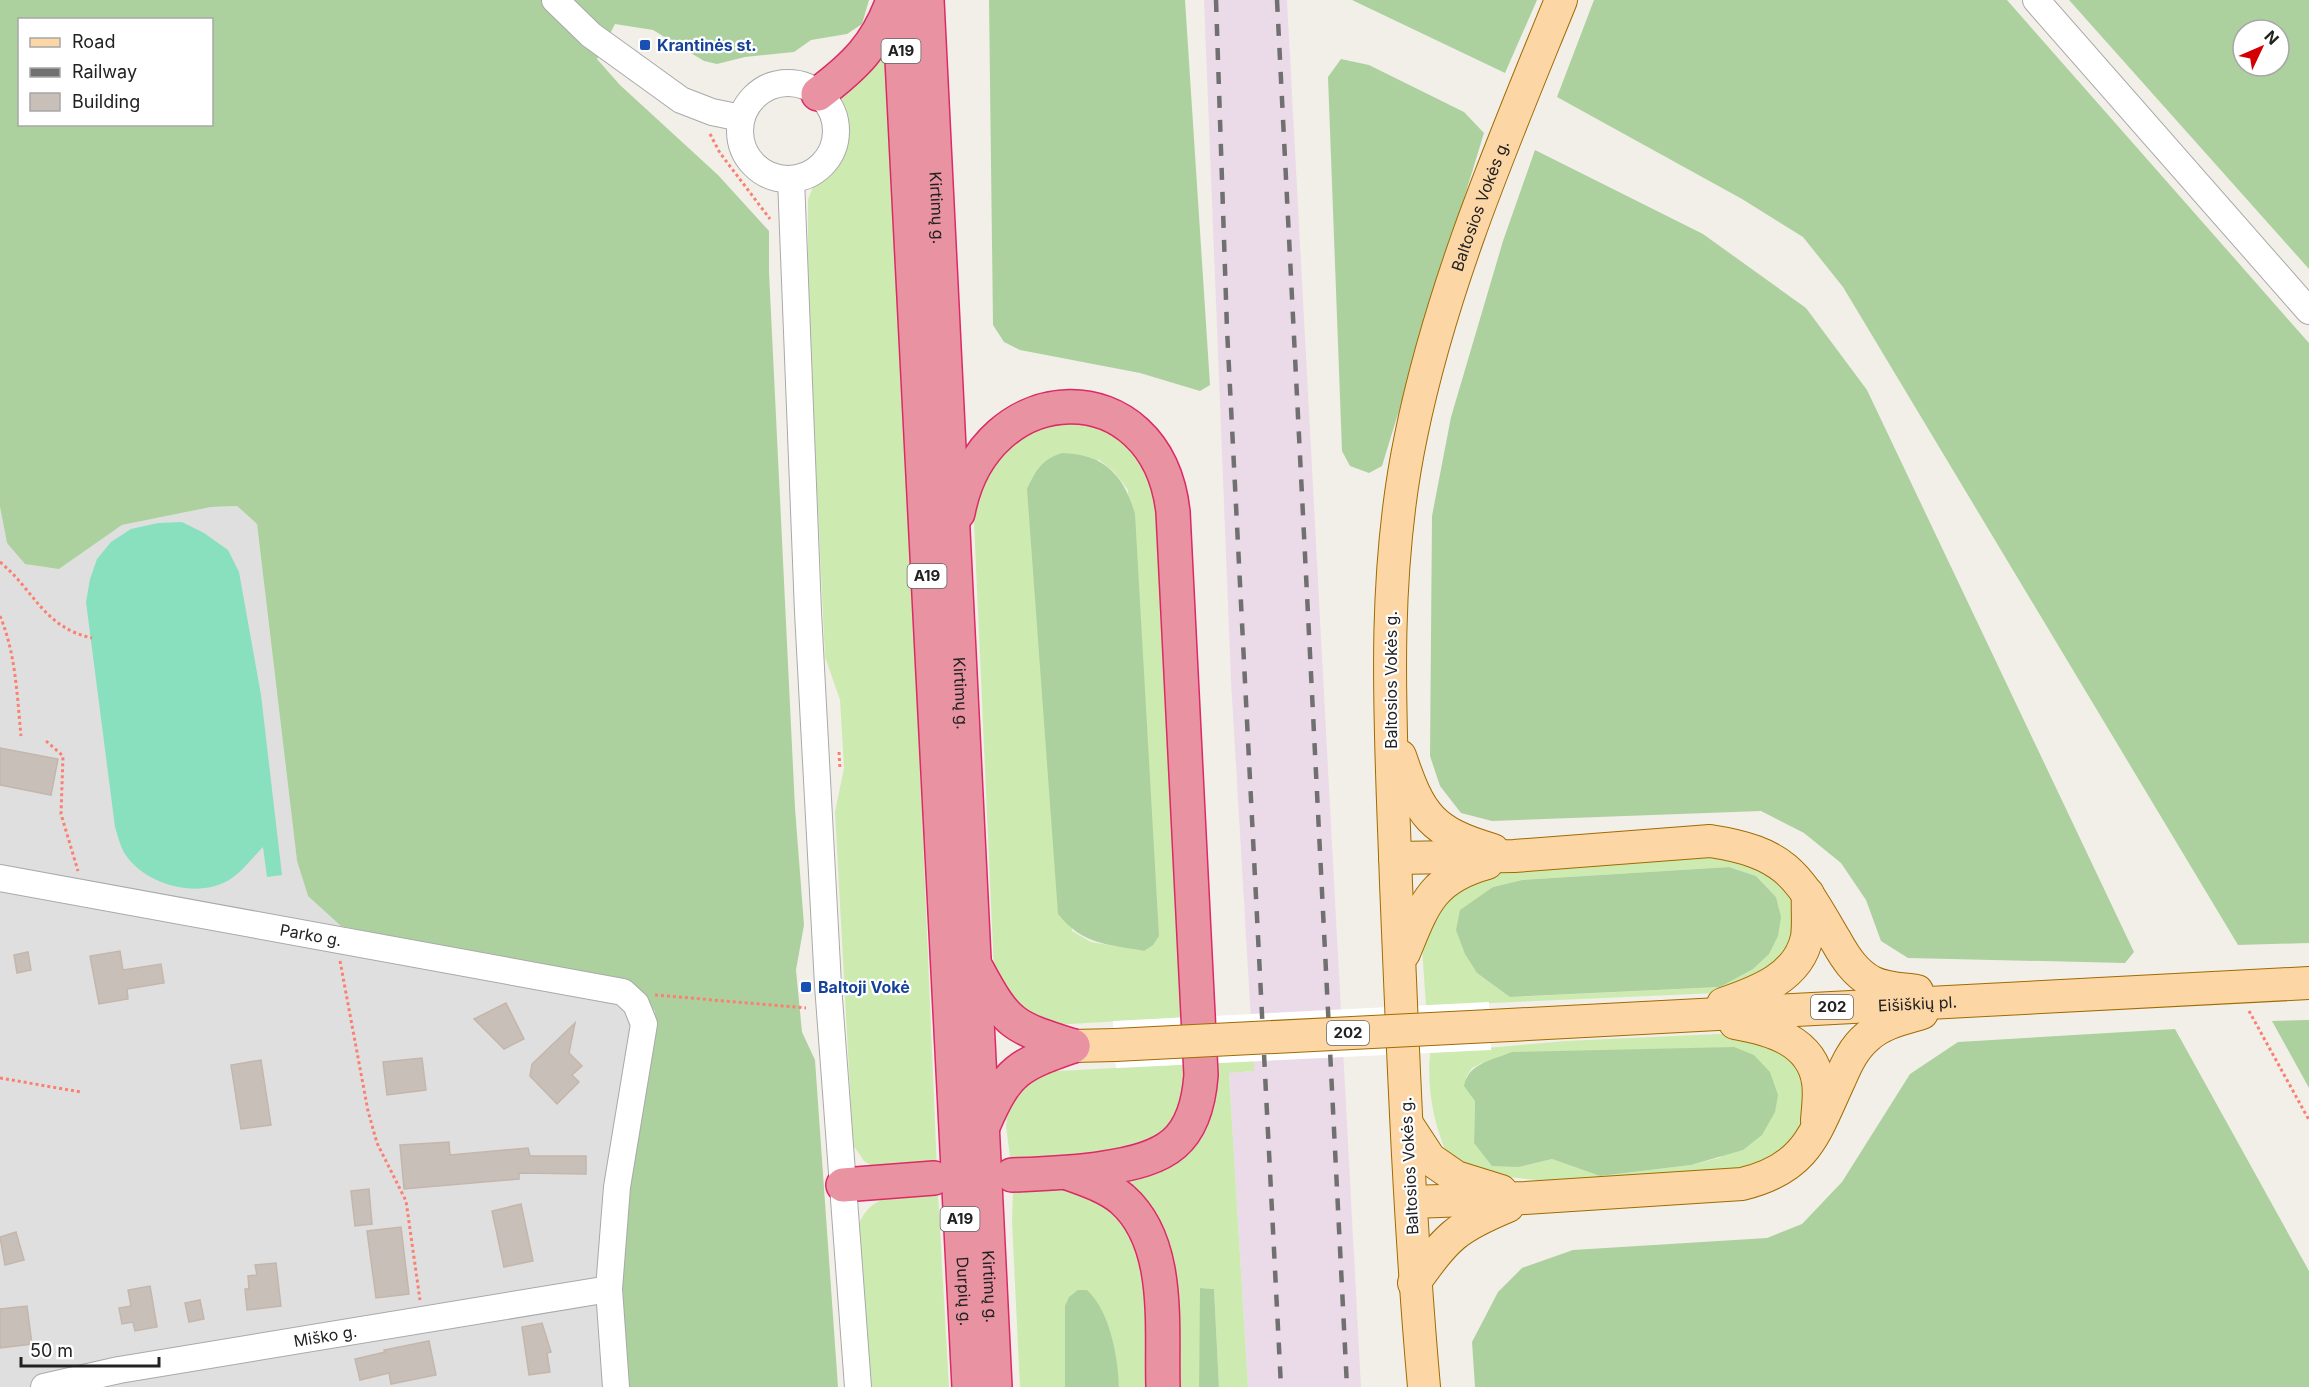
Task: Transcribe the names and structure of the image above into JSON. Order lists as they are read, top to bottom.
{
  "streets": {
    "highway": ["A19", "Kirtimų g.", "Durpių g."],
    "main road": ["Baltosios Vokės g.", "Eišiškių pl.", "202"],
    "street": ["Parko g.", "Miško g."]
  },
  "crossings": [
    ["Kirtimų g.", "Durpių g."]
  ],
  "places": {
    "transit": ["Krantinės st.", "Baltoji Vokė"]
  },
  "legend": ["Road", "Railway", "Building"],
  "scale_bar": "50 m",
  "north": "top right"
}
